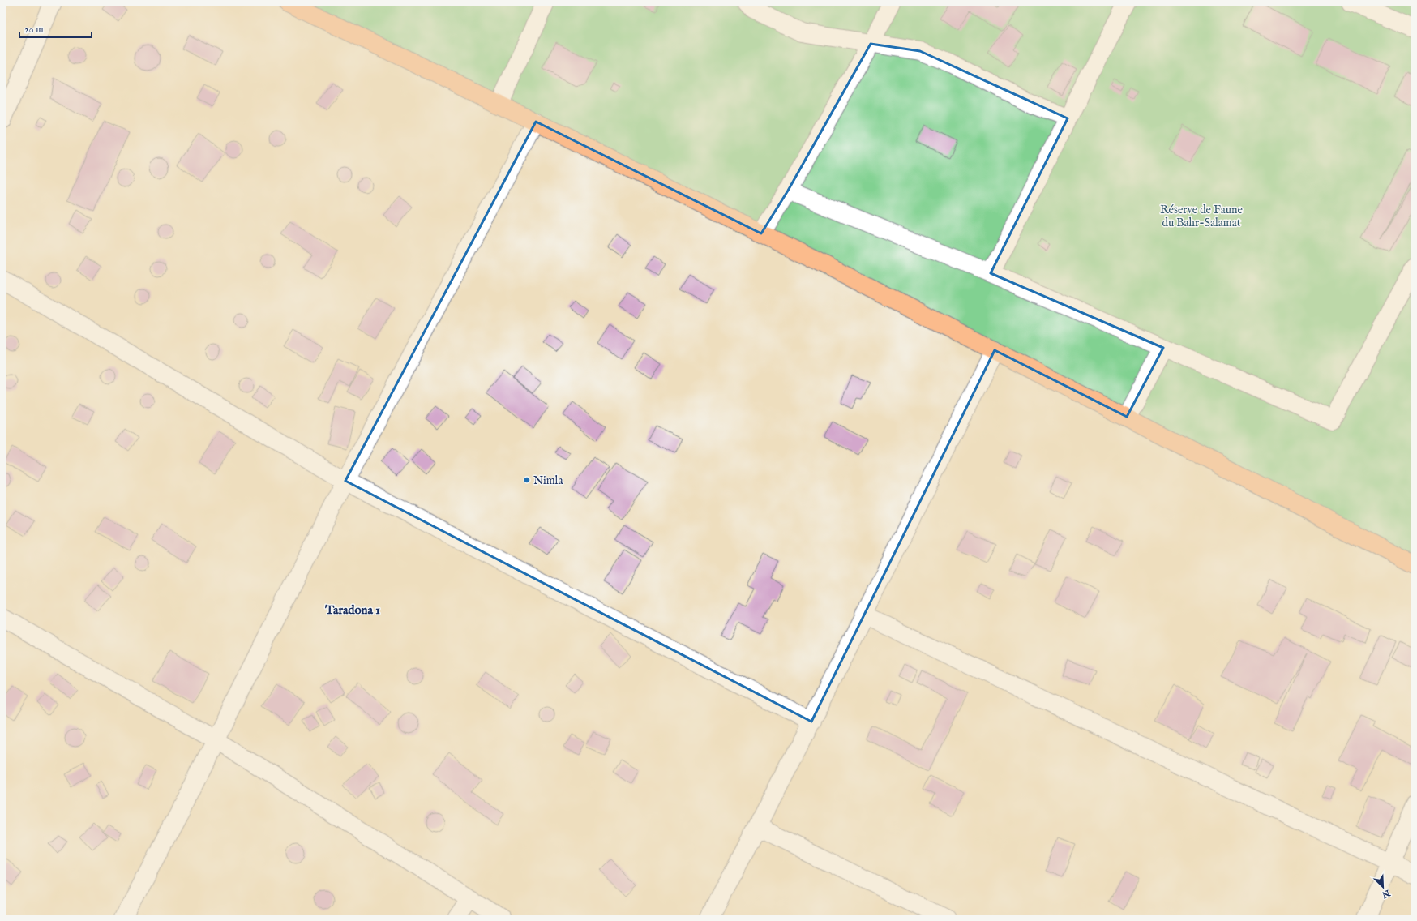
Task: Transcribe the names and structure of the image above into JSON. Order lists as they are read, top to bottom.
{
  "districts": ["Taradona 1"],
  "parks": ["Réserve de Faune du Bahr-Salamat"],
  "places": ["Nimla"],
  "scale_bar": "20 m",
  "north": "bottom right"
}
